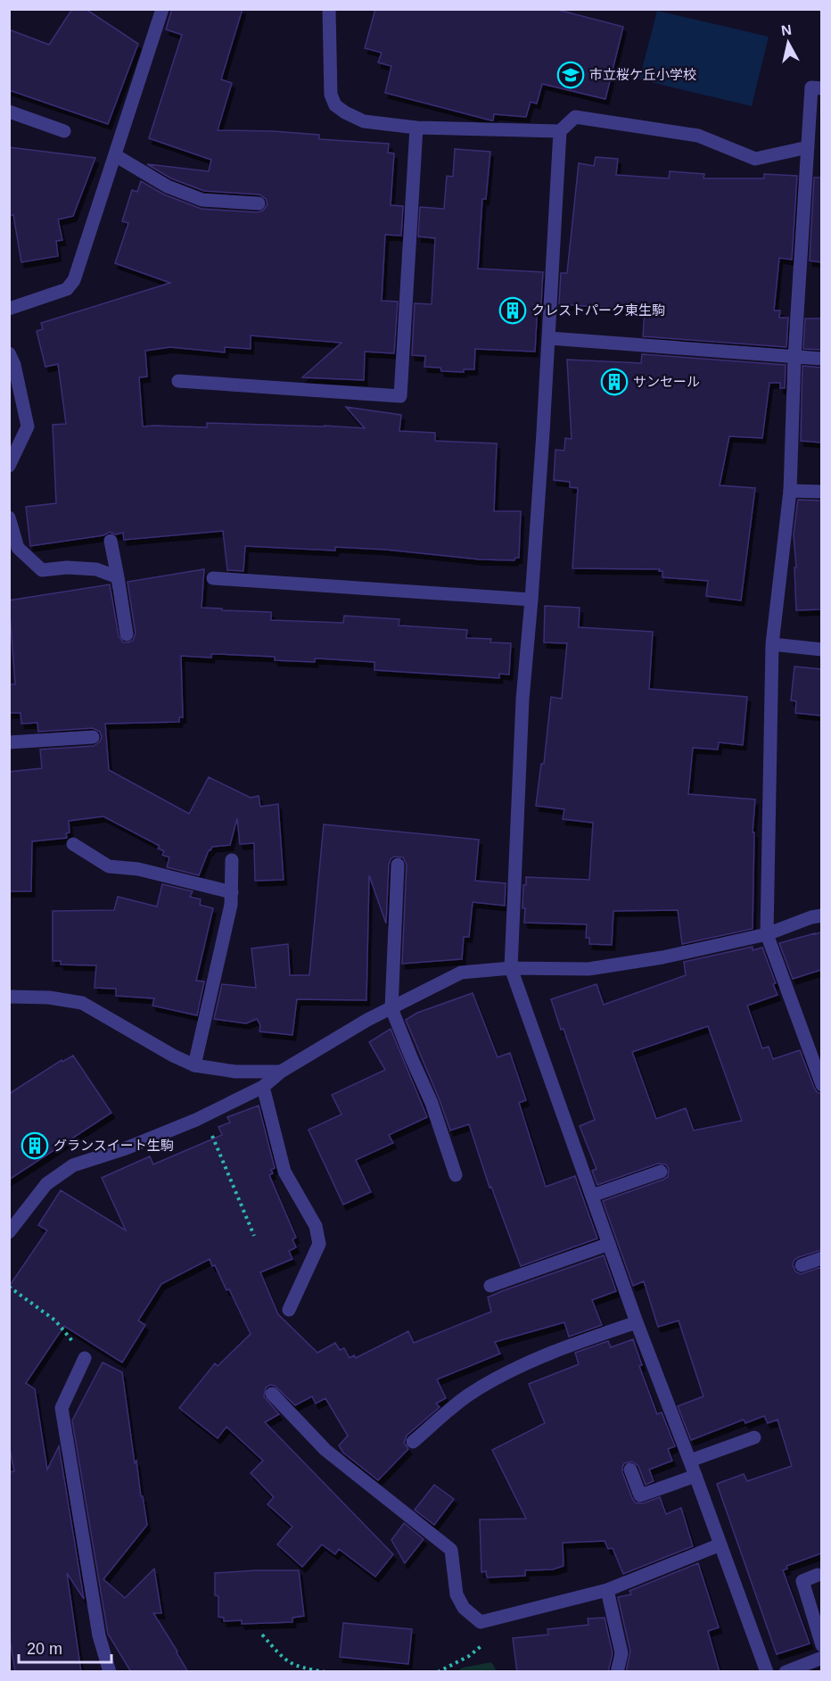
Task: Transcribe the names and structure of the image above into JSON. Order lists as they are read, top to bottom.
{
  "places": {
    "school or university": ["市立桜ケ丘小学校"],
    "building": ["クレストパーク東生駒", "サンセール", "グランスイート生駒"]
  },
  "scale_bar": "20 m",
  "north": "top"
}
